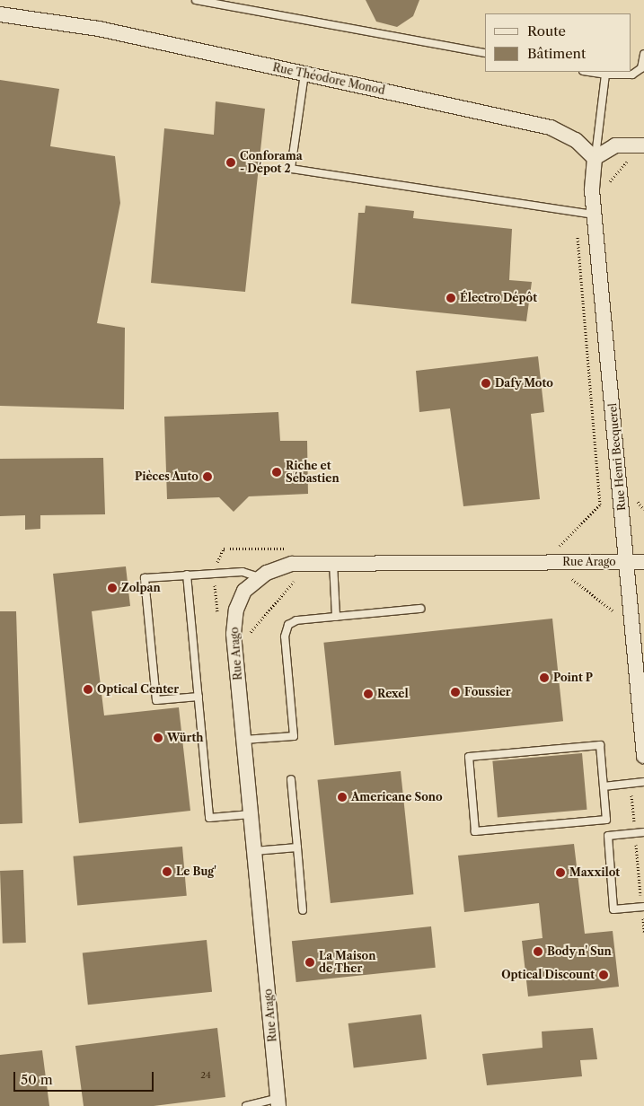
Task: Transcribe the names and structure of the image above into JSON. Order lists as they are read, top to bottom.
{
  "streets": {
    "street": ["Rue Théodore Monod", "Rue Henri Becquerel", "Rue Arago"]
  },
  "crossings": [
    ["Rue Théodore Monod", "Rue Henri Becquerel"],
    ["Rue Henri Becquerel", "Rue Arago"]
  ],
  "places": [
    "Conforama - Dépot 2",
    "Électro Dépôt",
    "Dafy Moto",
    "Riche et Sébastien",
    "Pièces Auto",
    "Zolpan",
    "Point P",
    "Optical Center",
    "Foussier",
    "Rexel",
    "Würth",
    "Americane Sono",
    "Le Bug'",
    "Maxxilot",
    "Body n' Sun",
    "La Maison de Ther",
    "Optical Discount"
  ],
  "house_numbers": ["24"],
  "legend": ["Route", "Bâtiment"],
  "scale_bar": "50 m"
}
